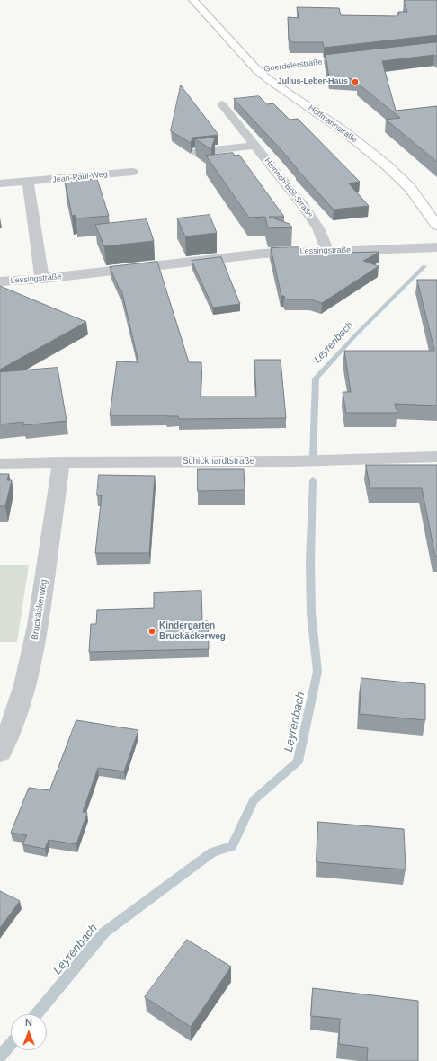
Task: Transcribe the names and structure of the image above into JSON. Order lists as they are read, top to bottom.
{
  "streets": {
    "street": [
      "Goerdelerstraße",
      "Hoffmannstraße",
      "Jean-Paul-Weg",
      "Heinrich-Böll-Straße",
      "Lessingstraße",
      "Schickhardtstraße",
      "Bruckäckerweg"
    ]
  },
  "crossings": [
    ["Goerdelerstraße", "Hoffmannstraße"],
    ["Heinrich-Böll-Straße", "Lessingstraße"],
    ["Schickhardtstraße", "Bruckäckerweg"]
  ],
  "water": ["Leyrenbach"],
  "places": ["Julius-Leber-Haus", "Kindergarten Bruckäckerweg"],
  "north": "top"
}
